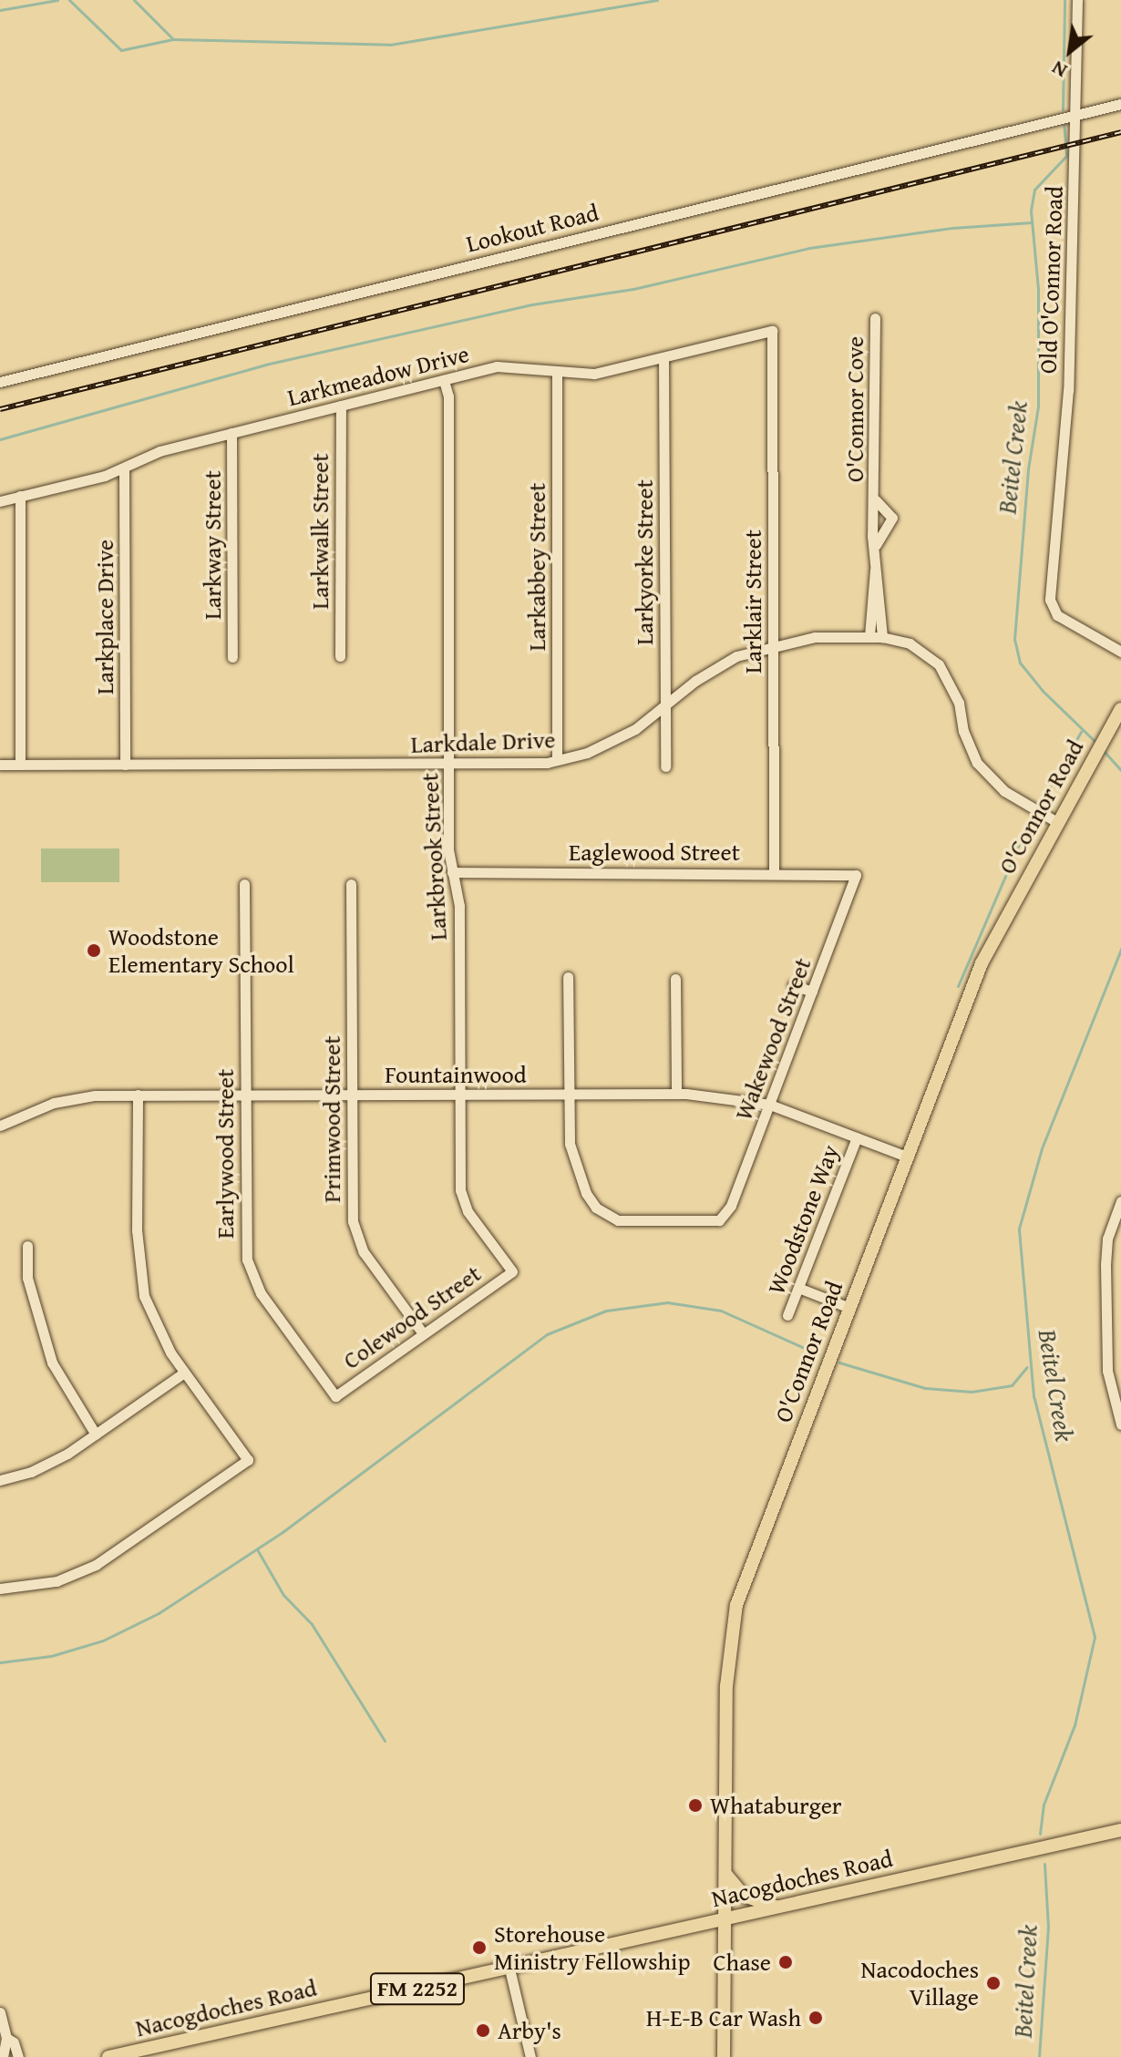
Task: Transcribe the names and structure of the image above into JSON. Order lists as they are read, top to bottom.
{
  "streets": {
    "main road": ["O'Connor Road", "Nacogdoches Road", "FM 2252"],
    "street": [
      "Lookout Road",
      "Old O'Connor Road",
      "Larkmeadow Drive",
      "O'Connor Cove",
      "Larkwalk Street",
      "Larkway Street",
      "Larkyorke Street",
      "Larkabbey Street",
      "Larklair Street",
      "Larkplace Drive",
      "Larkdale Drive",
      "Eaglewood Street",
      "Larkbrook Street",
      "Wakewood Street",
      "Fountainwood",
      "Primwood Street",
      "Earlywood Street",
      "Woodstone Way",
      "Colewood Street"
    ]
  },
  "crossings": [
    ["Lookout Road", "Old O'Connor Road"],
    ["Larkmeadow Drive", "Larkwalk Street"],
    ["Larkmeadow Drive", "Larkway Street"],
    ["Larkmeadow Drive", "Larkyorke Street"],
    ["Larkmeadow Drive", "Larkabbey Street"],
    ["Larkmeadow Drive", "Larklair Street"],
    ["Larkmeadow Drive", "Larkplace Drive"],
    ["Larkmeadow Drive", "Larkbrook Street"],
    ["O'Connor Cove", "Larkdale Drive"],
    ["Larkyorke Street", "Larkdale Drive"],
    ["Larkabbey Street", "Larkdale Drive"],
    ["Larklair Street", "Larkdale Drive"],
    ["Larklair Street", "Eaglewood Street"],
    ["Larkplace Drive", "Larkdale Drive"],
    ["Larkdale Drive", "O'Connor Road"],
    ["Larkdale Drive", "Larkbrook Street"],
    ["O'Connor Road", "Fountainwood"],
    ["O'Connor Road", "Nacogdoches Road"],
    ["Eaglewood Street", "Larkbrook Street"],
    ["Eaglewood Street", "Wakewood Street"],
    ["Larkbrook Street", "Fountainwood"],
    ["Larkbrook Street", "Colewood Street"],
    ["Wakewood Street", "Fountainwood"],
    ["Fountainwood", "Primwood Street"],
    ["Fountainwood", "Earlywood Street"],
    ["Fountainwood", "Woodstone Way"],
    ["Primwood Street", "Colewood Street"],
    ["Earlywood Street", "Colewood Street"]
  ],
  "water": ["Beitel Creek"],
  "places": [
    "Woodstone Elementary School",
    "Whataburger",
    "Storehouse Ministry Fellowship",
    "Chase",
    "Nacodoches Village",
    "H-E-B Car Wash",
    "Arby's"
  ],
  "north": "bottom left"
}
